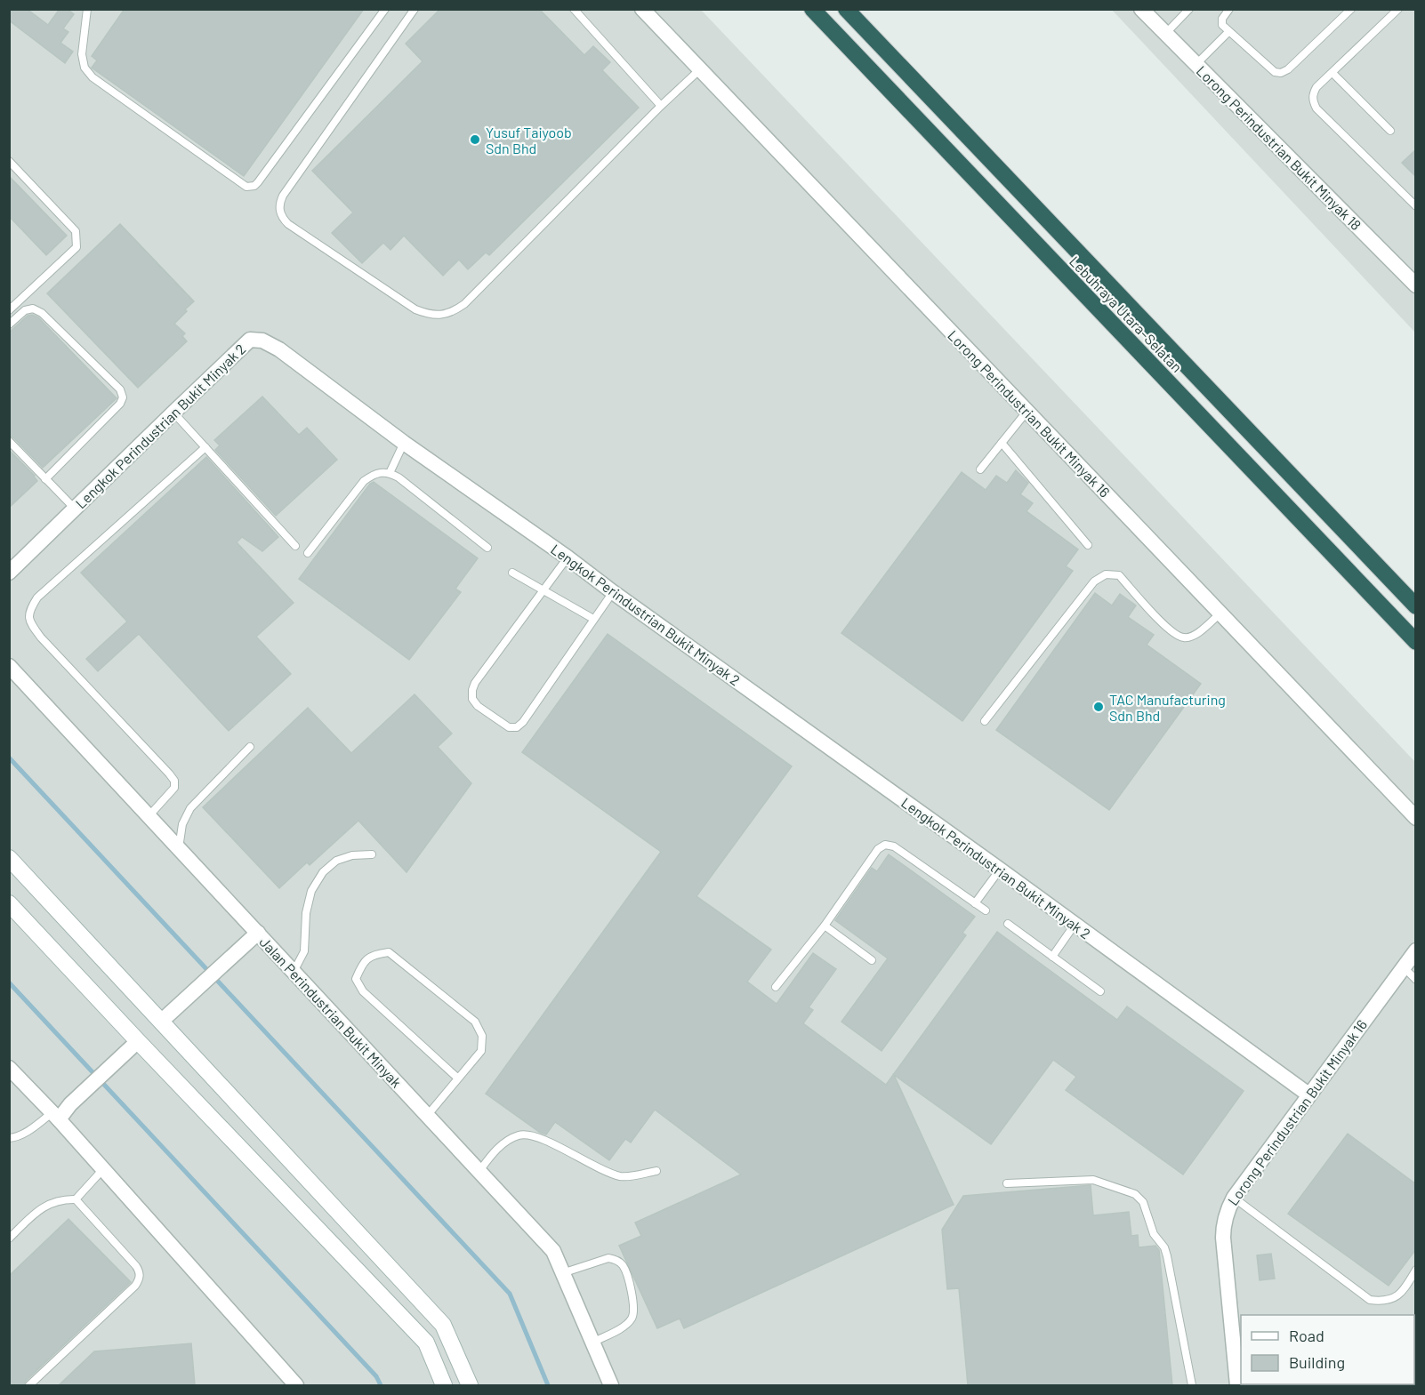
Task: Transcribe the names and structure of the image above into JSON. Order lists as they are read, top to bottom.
{
  "streets": {
    "highway": ["Lebuhraya Utara–Selatan"],
    "street": [
      "Lorong Perindustrian Bukit Minyak 18",
      "Lorong Perindustrian Bukit Minyak 16",
      "Lengkok Perindustrian Bukit Minyak 2",
      "Jalan Perindustrian Bukit Minyak"
    ]
  },
  "crossings": [
    ["Lorong Perindustrian Bukit Minyak 16", "Lengkok Perindustrian Bukit Minyak 2"]
  ],
  "places": ["Yusuf Taiyoob Sdn Bhd", "TAC Manufacturing Sdn Bhd"],
  "legend": ["Road", "Building"]
}
